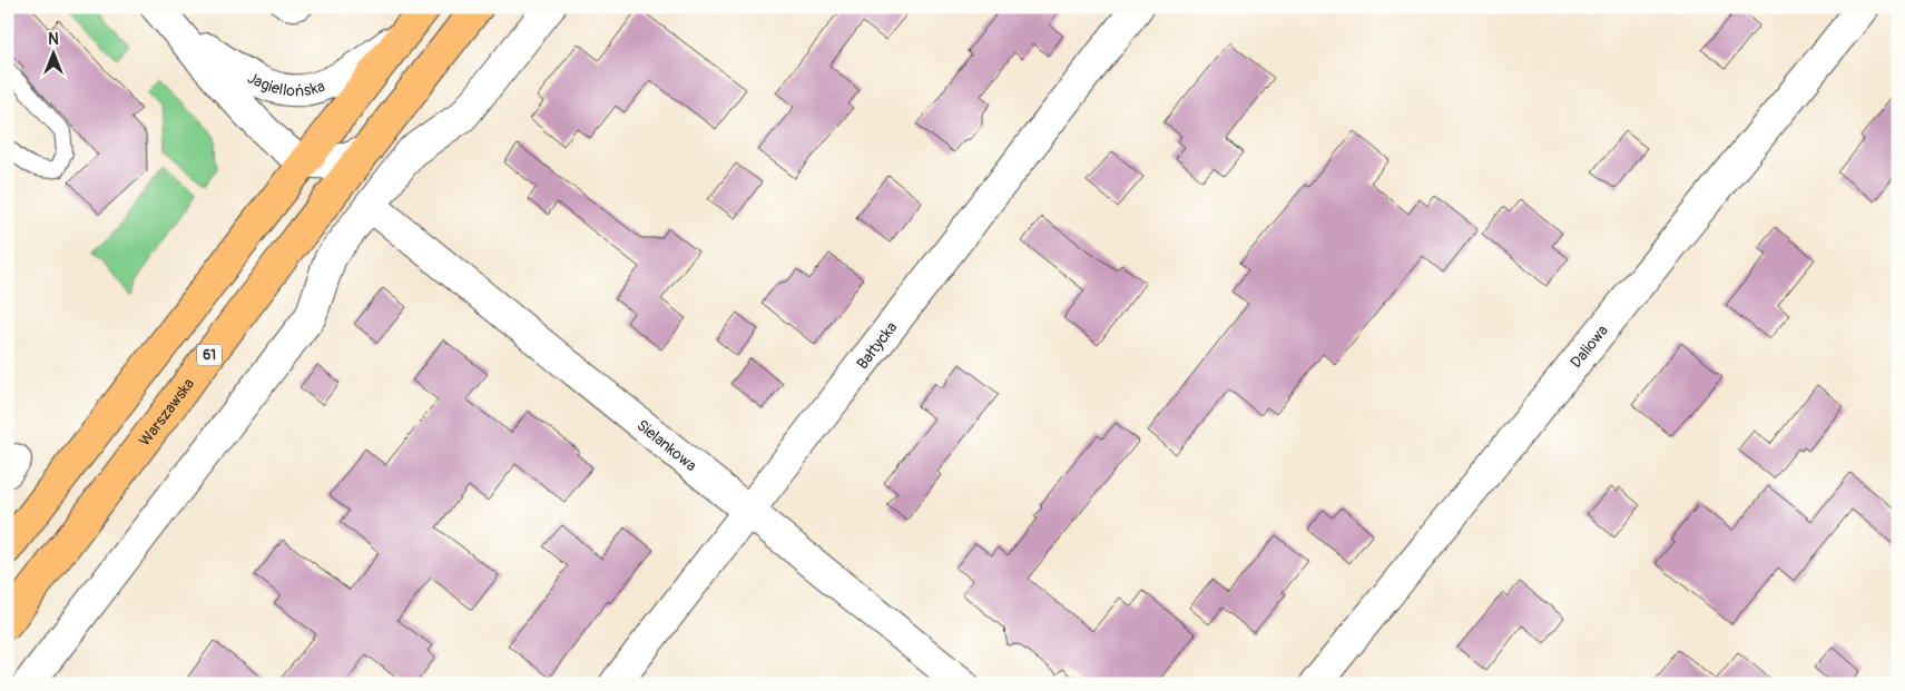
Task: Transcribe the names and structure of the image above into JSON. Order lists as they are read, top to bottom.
{
  "streets": {
    "main road": ["61", "Warszawska"],
    "street": [
      "Jagiellońska",
      "Bałtycka",
      "Daliowa",
      "Sielankowa"
    ]
  },
  "crossings": [
    ["Bałtycka", "Sielankowa"]
  ],
  "north": "top"
}
